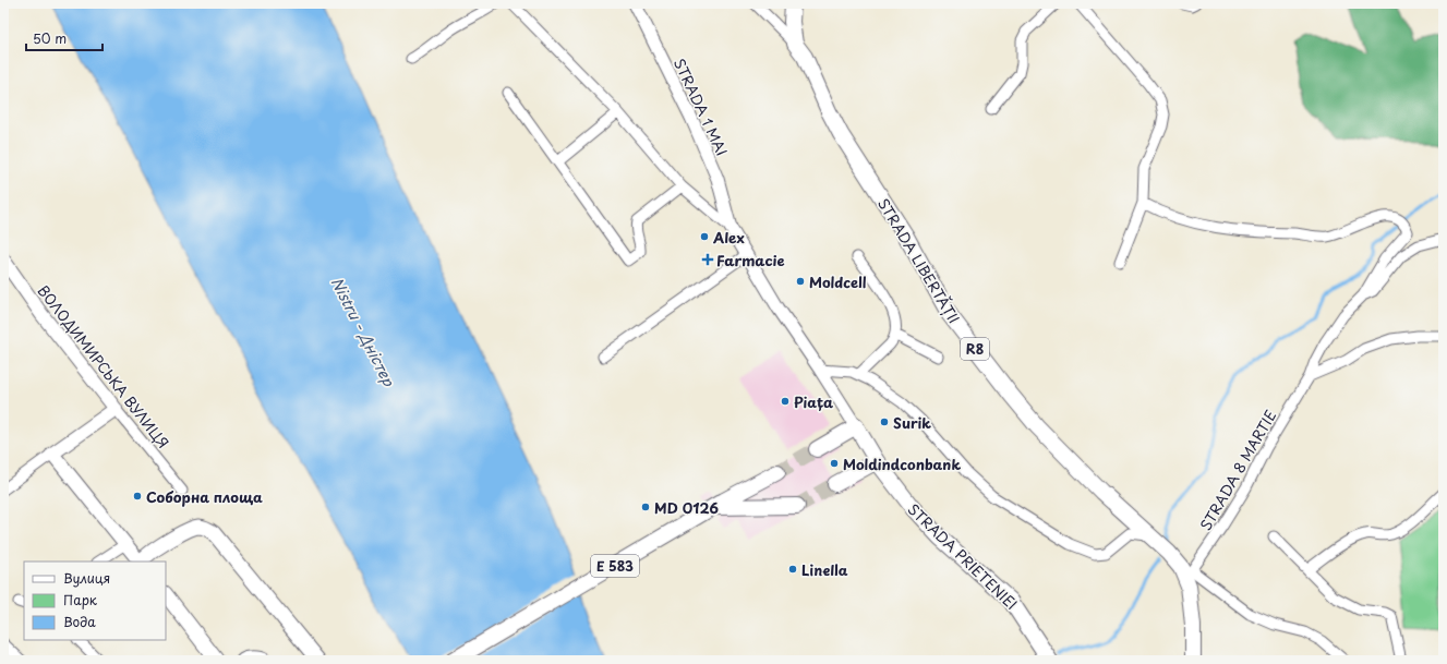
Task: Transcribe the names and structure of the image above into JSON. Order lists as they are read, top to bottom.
{
  "streets": {
    "highway": [
      "STRADA LIBERTĂȚII",
      "R8",
      "STRADA PRIETENIEI",
      "E 583"
    ],
    "main road": ["ВОЛОДИМИРСЬКА ВУЛИЦЯ"],
    "street": ["STRADA 1 MAI", "STRADA 8 MARTIE"]
  },
  "crossings": [
    ["STRADA 1 MAI", "STRADA PRIETENIEI"],
    ["STRADA LIBERTĂȚII", "STRADA 8 MARTIE"]
  ],
  "water": ["Nistru - Дністер"],
  "places": {
    "other": [
      "Alex",
      "Moldcell",
      "Piața",
      "Surik",
      "Moldindconbank",
      "Соборна площа",
      "MD 0126",
      "Linella"
    ],
    "health": ["Farmacie"]
  },
  "legend": ["Вулиця", "Парк", "Вода"],
  "scale_bar": "50 m"
}
